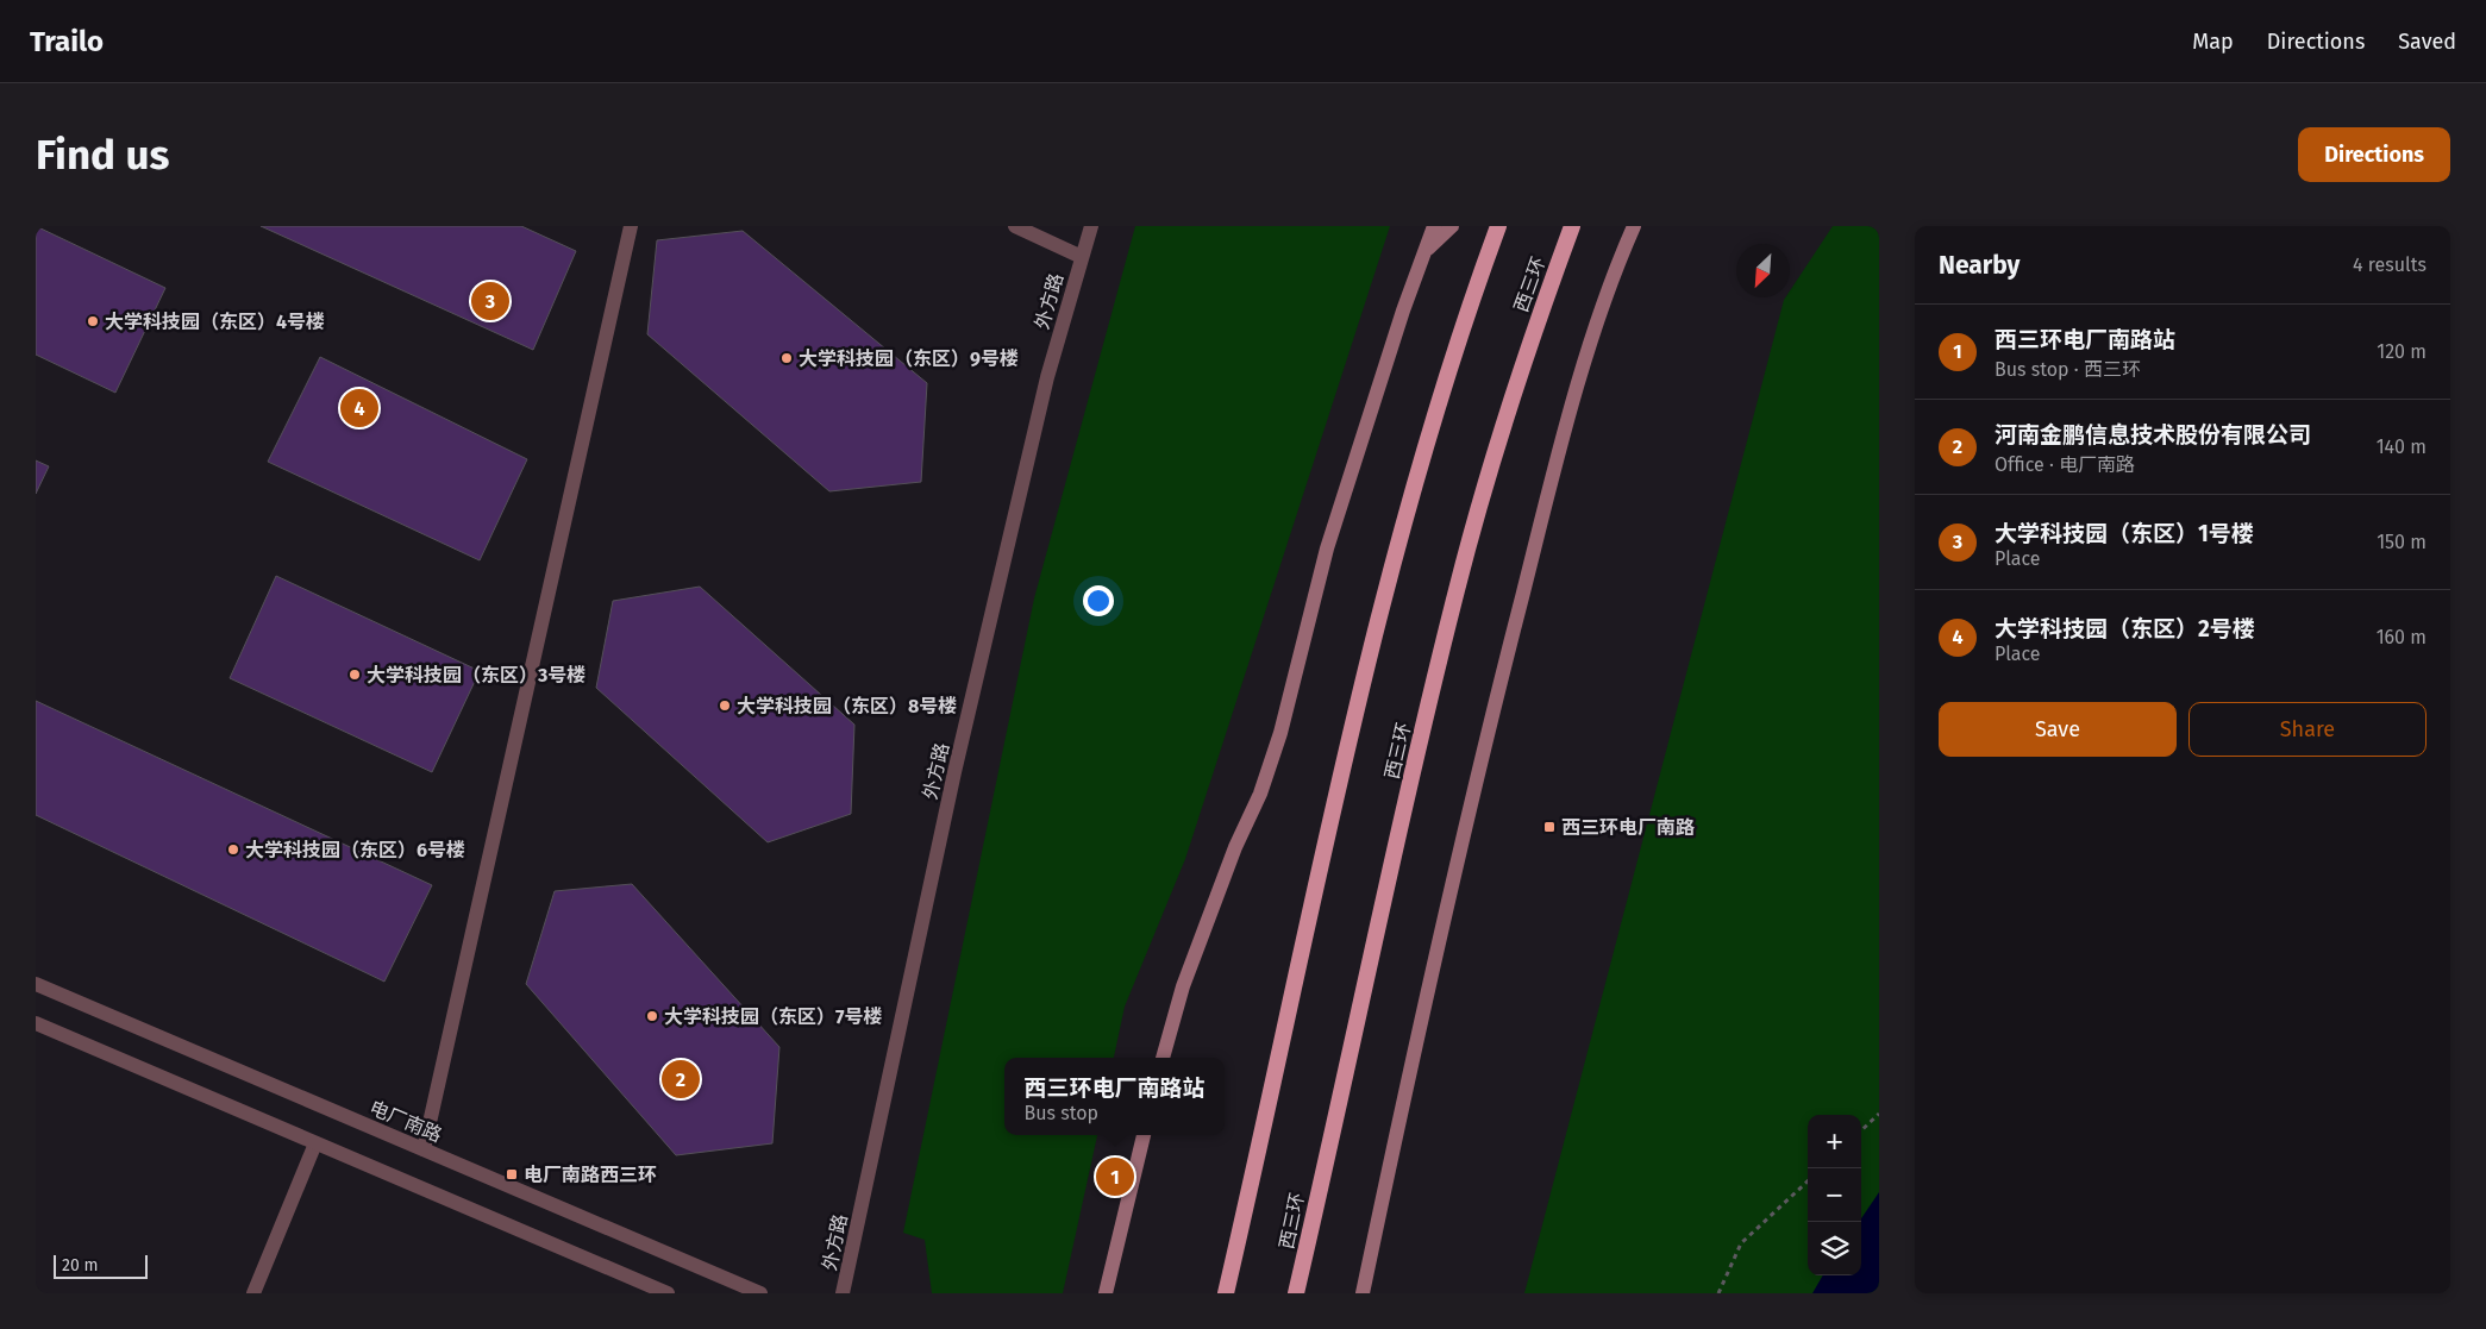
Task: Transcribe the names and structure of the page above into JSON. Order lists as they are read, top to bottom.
{
  "streets": {
    "highway": ["西三环"],
    "street": ["外方路", "电厂南路"]
  },
  "places": {
    "other": [
      "大学科技园（东区）4号楼",
      "大学科技园（东区）9号楼",
      "大学科技园（东区）3号楼",
      "大学科技园（东区）8号楼",
      "大学科技园（东区）6号楼",
      "大学科技园（东区）7号楼"
    ],
    "transit": ["西三环电厂南路", "电厂南路西三环"]
  },
  "scale_bar": "20 m",
  "north": "bottom left",
  "page": {
    "header": "Trailo",
    "nav": ["Map", "Directions", "Saved"],
    "buttons": [
      "Directions",
      ["Save", "Share"]
    ],
    "title": "Find us",
    "heading": ["Nearby", "4 results"],
    "pins": [
      "3",
      "4",
      "2",
      "1"
    ],
    "list": [
      {
        "mark": "1",
        "name": "西三环电厂南路站",
        "note": "Bus stop · 西三环",
        "value": "120 m"
      },
      {
        "mark": "2",
        "name": "河南金鹏信息技术股份有限公司",
        "note": "Office · 电厂南路",
        "value": "140 m"
      },
      {
        "mark": "3",
        "name": "大学科技园（东区）1号楼",
        "note": "Place",
        "value": "150 m"
      },
      {
        "mark": "4",
        "name": "大学科技园（东区）2号楼",
        "note": "Place",
        "value": "160 m"
      }
    ],
    "popup": ["西三环电厂南路站", "Bus stop"],
    "map_buttons": ["+", "−"],
    "scale": "20 m"
  }
}
